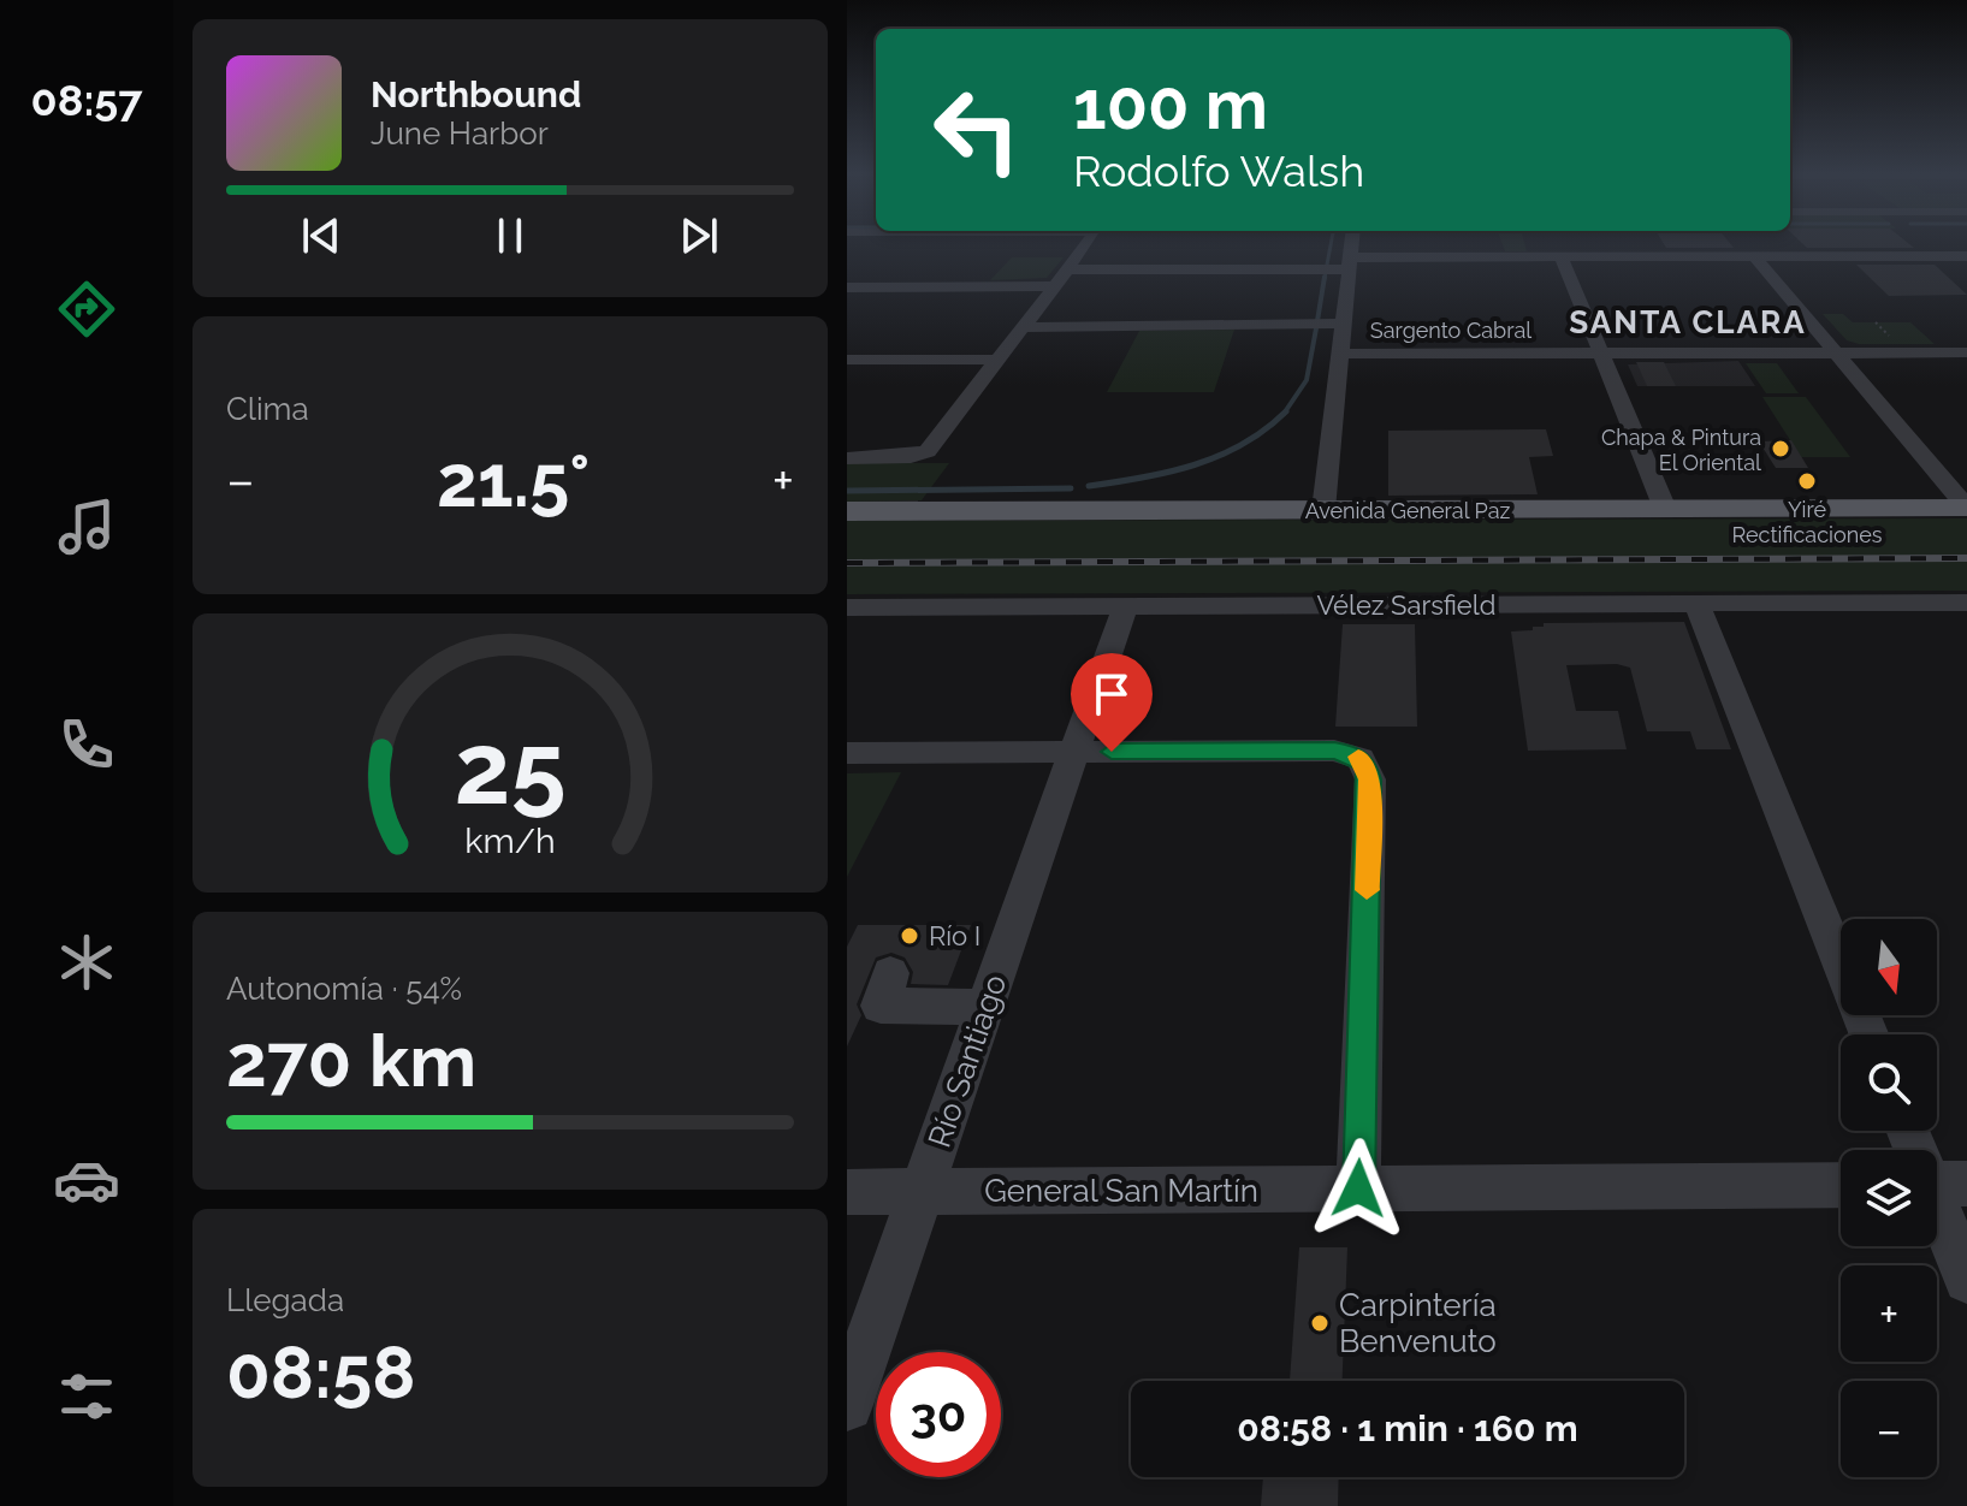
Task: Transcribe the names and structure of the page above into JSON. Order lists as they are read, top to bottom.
{
  "streets": {
    "main road": ["Avenida General Paz"],
    "street": [
      "Sargento Cabral",
      "Vélez Sarsfield",
      "Río Santiago",
      "General San Martín"
    ]
  },
  "crossings": [
    ["Vélez Sarsfield", "Río Santiago"],
    ["Río Santiago", "General San Martín"]
  ],
  "districts": ["SANTA CLARA"],
  "places": [
    "Chapa & Pintura El Oriental",
    "Yiré Rectificaciones",
    "Río I",
    "Carpintería Benvenuto"
  ],
  "north": "bottom",
  "page": {
    "tabs": "08:57",
    "turn": ["100 m", "Rodolfo Walsh"],
    "song": ["Northbound", "June Harbor"],
    "tile": [
      "Clima",
      ["Autonomía · 54%", "270 km"],
      ["Llegada", "08:58"]
    ],
    "heat": ["−", "21.5°", "+"],
    "map_buttons": ["+", "−"],
    "limit": "30",
    "trip": "08:58 · 1 min · 160 m",
    "gauge": ["25", "km/h"]
  }
}
